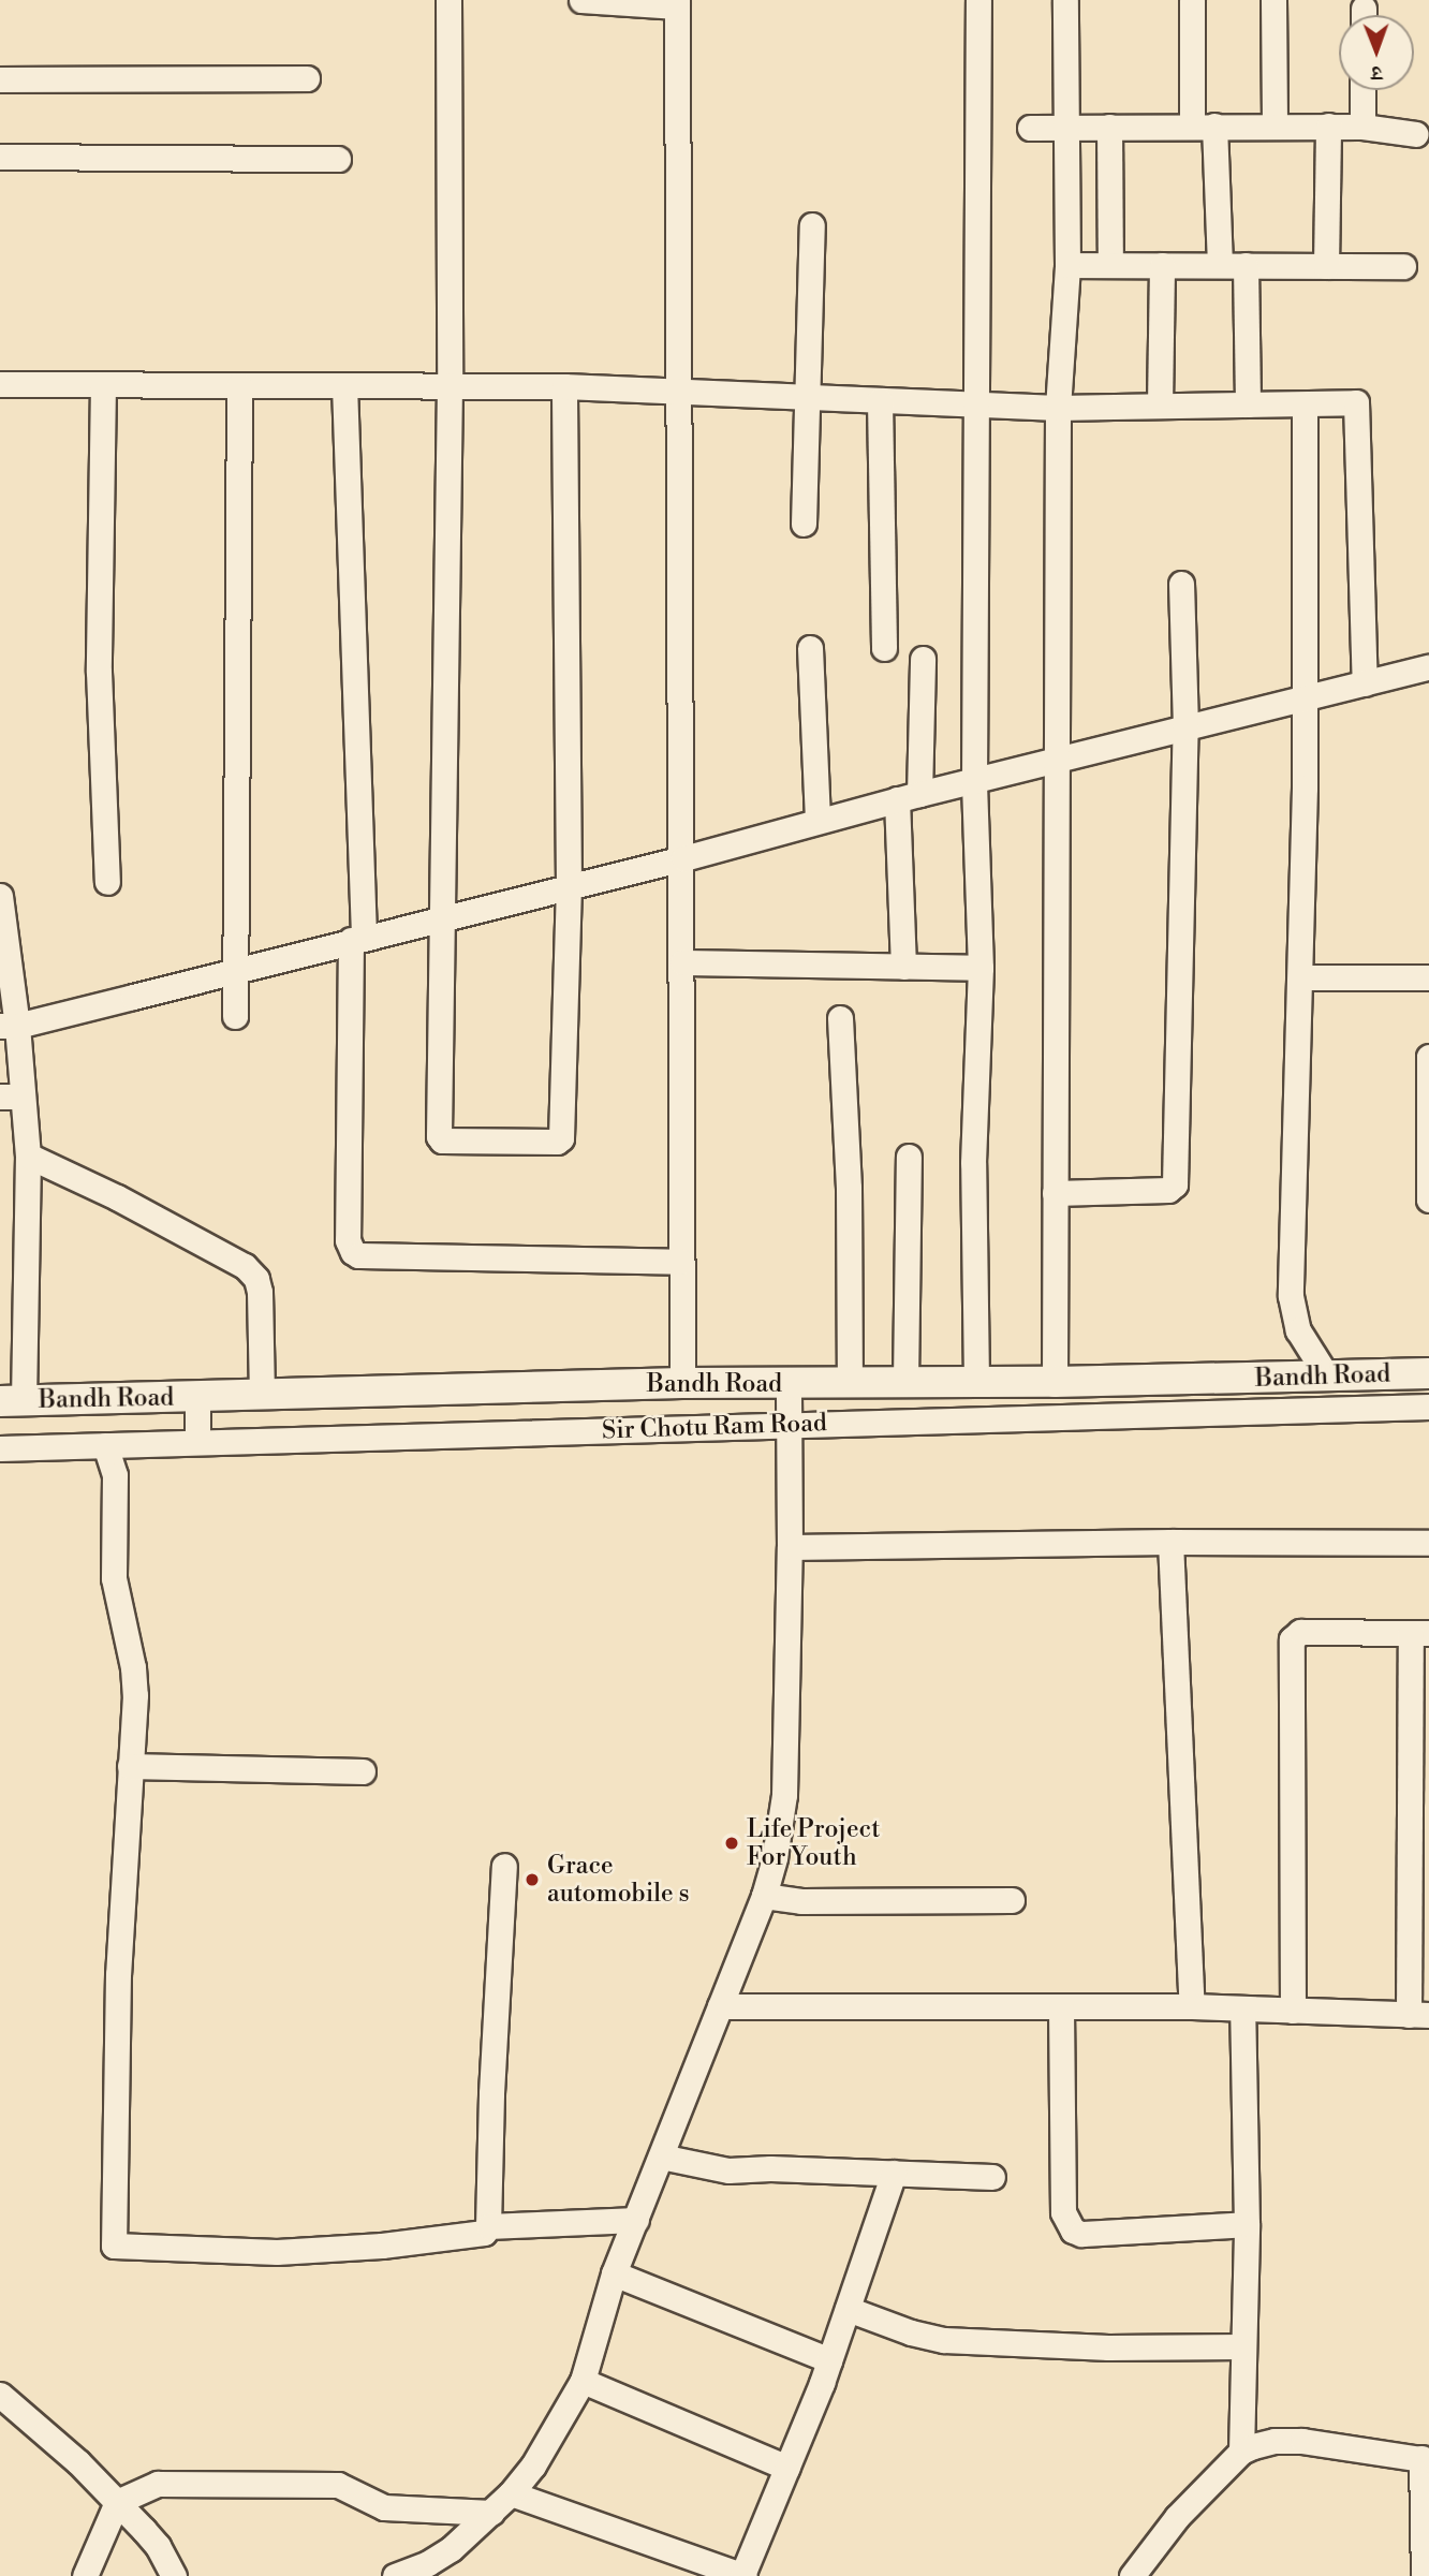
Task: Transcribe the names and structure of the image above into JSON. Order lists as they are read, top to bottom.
{
  "streets": {
    "street": ["Bandh Road", "Sir Chotu Ram Road"]
  },
  "places": ["Life Project For Youth", "Grace automobile s"],
  "north": "bottom"
}
